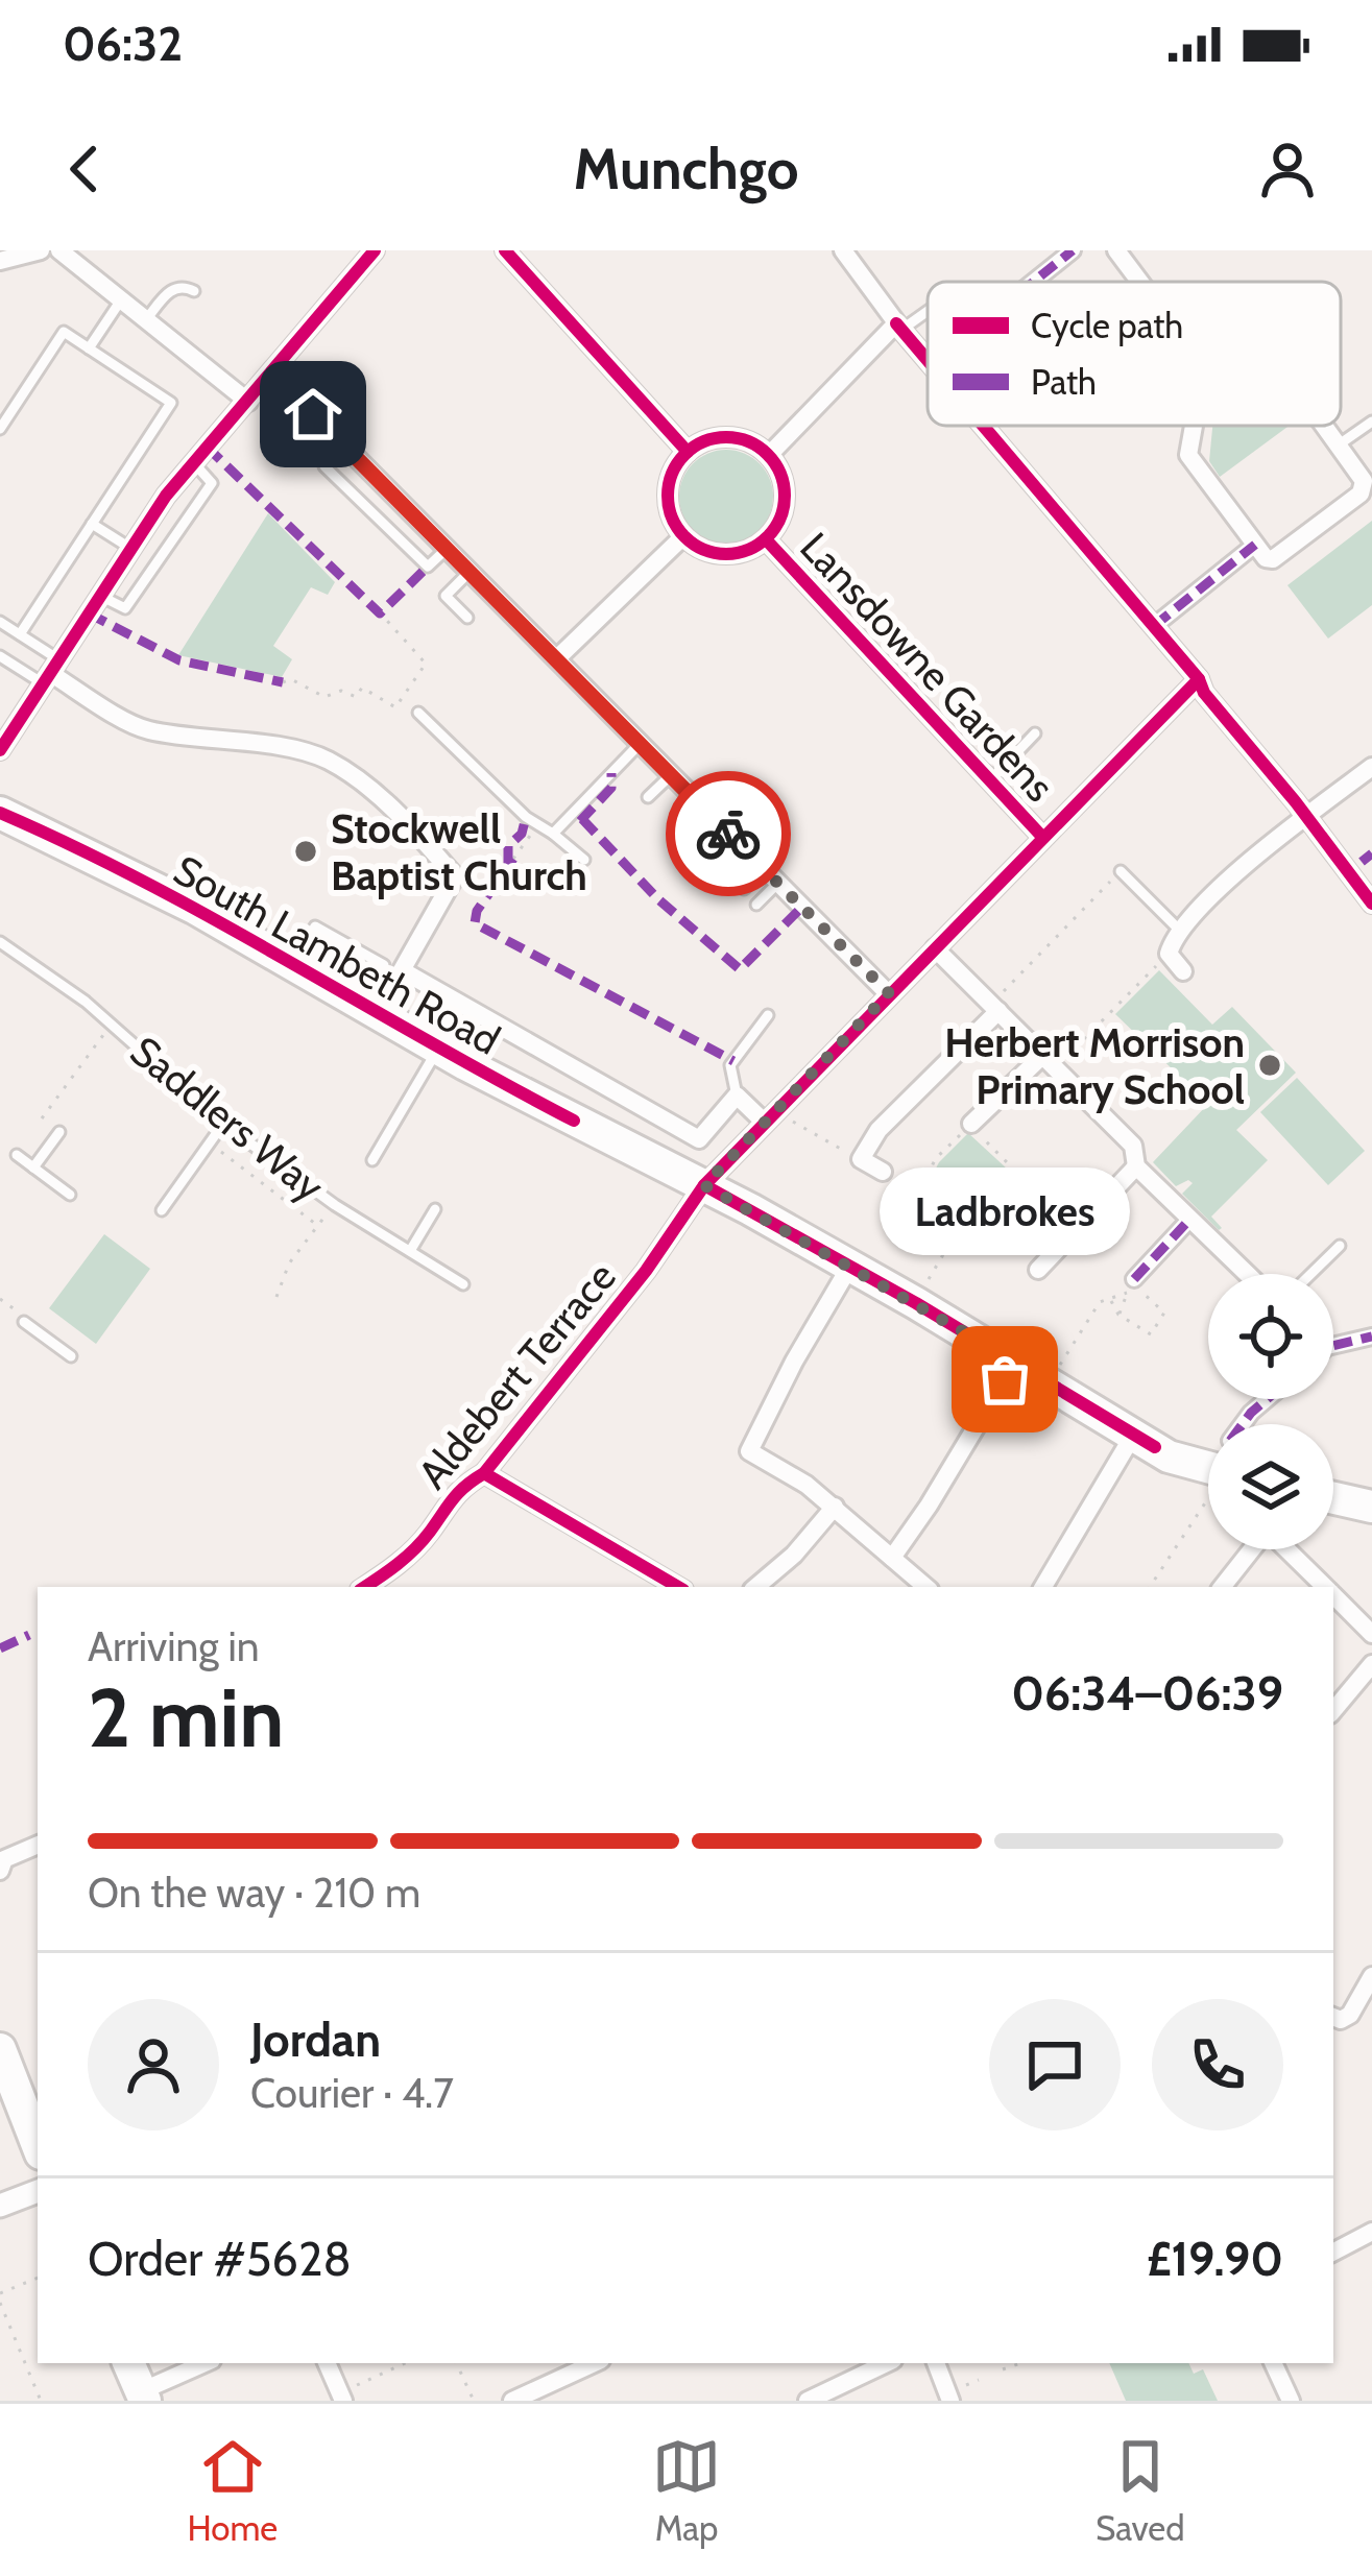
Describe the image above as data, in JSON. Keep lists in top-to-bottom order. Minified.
{"streets":{"highway":["South Lambeth Road"],"street":["Lansdowne Gardens","Aldebert Terrace"],"lane":["Saddlers Way"]},"crossings":[["Lansdowne Gardens","Aldebert Terrace"],["South Lambeth Road","Aldebert Terrace"]],"places":["Stockwell Baptist Church","Herbert Morrison Primary School","Ladbrokes"],"legend":["Cycle path","Path"],"page":{"status":"06:32","header":"Munchgo","bubble":"Ladbrokes","heading":["2 min","Arriving in","06:34–06:39"],"panel":["Jordan","Courier · 4.7","Order #5628","£19.90"],"bar":"On the way · 210 m","tabs":["Home","Map","Saved"]}}
